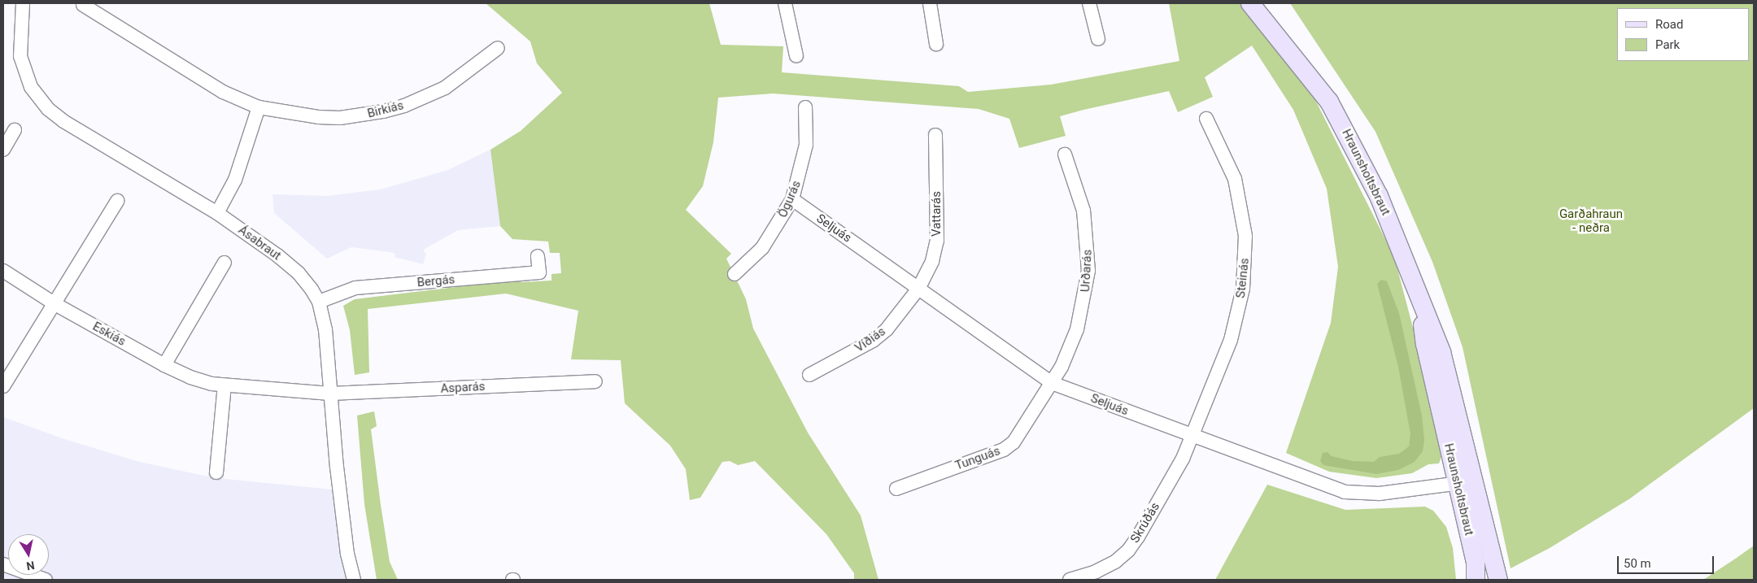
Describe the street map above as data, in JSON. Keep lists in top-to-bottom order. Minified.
{"streets":{"street":["Birkiás","Hraunsholtsbraut","Ögurás","Vattarás","Seljuás","Ásabraut","Urðarás","Steinás","Bergás","Eskiás","Víðiás","Asparás","Tunguás","Skrúðás"]},"crossings":[["Hraunsholtsbraut","Seljuás"],["Ögurás","Seljuás"],["Vattarás","Seljuás"],["Vattarás","Víðiás"],["Seljuás","Urðarás"],["Seljuás","Steinás"],["Seljuás","Víðiás"],["Seljuás","Tunguás"],["Seljuás","Skrúðás"],["Ásabraut","Bergás"],["Ásabraut","Eskiás"],["Ásabraut","Asparás"],["Urðarás","Tunguás"],["Steinás","Skrúðás"],["Eskiás","Asparás"]],"parks":["Garðahraun - neðra"],"legend":["Road","Park"],"scale_bar":"50 m","north":"bottom"}
